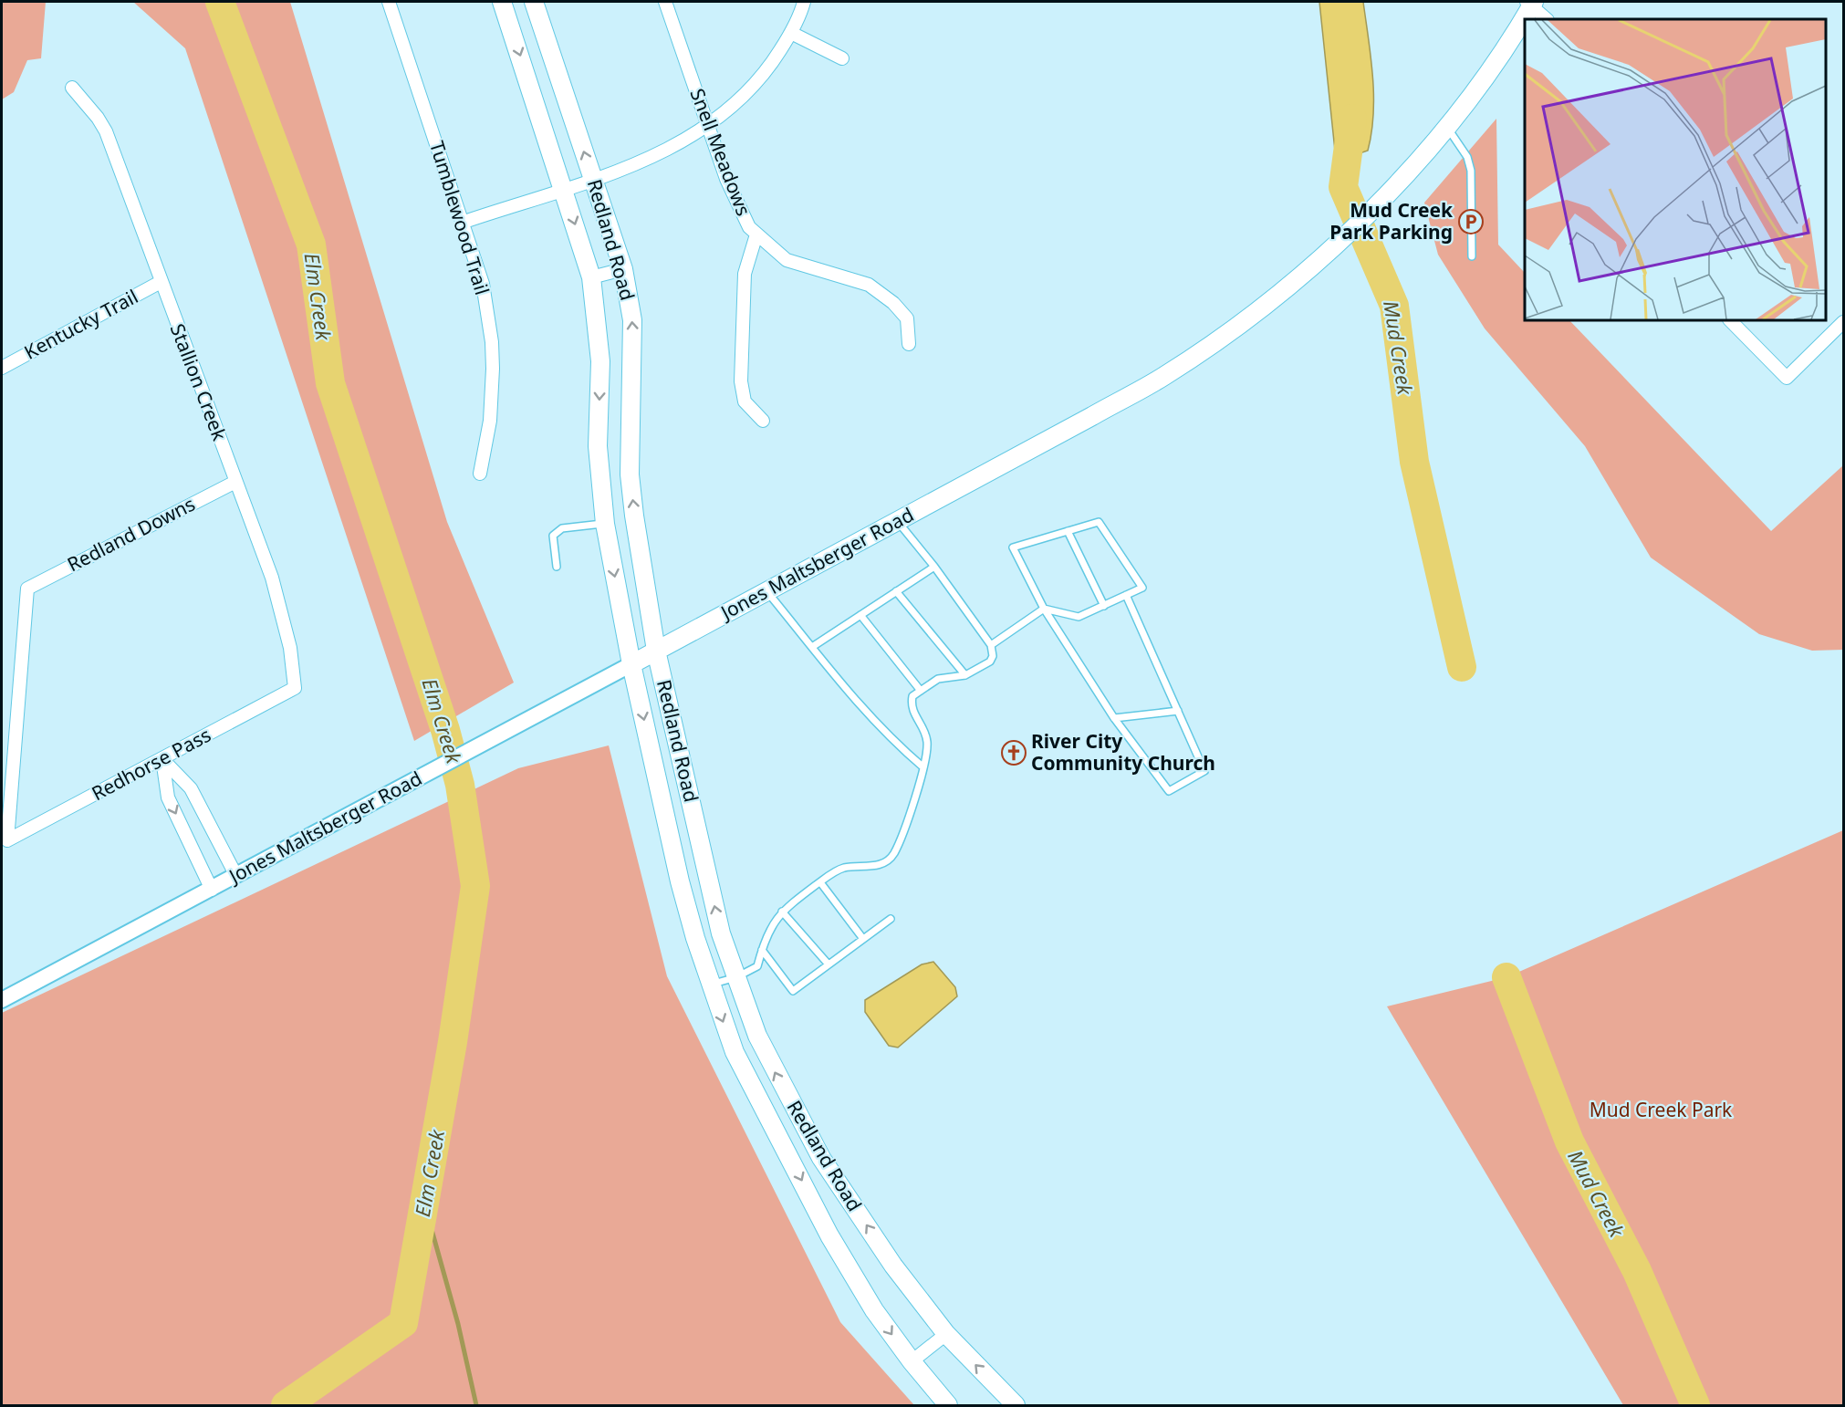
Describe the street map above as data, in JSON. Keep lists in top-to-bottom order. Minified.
{"streets":{"main road":["Redland Road","Jones Maltsberger Road"],"street":["Snell Meadows","Tumblewood Trail","Kentucky Trail","Stallion Creek","Redland Downs","Redhorse Pass"]},"crossings":[["Redland Road","Jones Maltsberger Road"],["Kentucky Trail","Stallion Creek"],["Stallion Creek","Redland Downs"],["Stallion Creek","Redhorse Pass"],["Redland Downs","Redhorse Pass"]],"water":["Elm Creek","Mud Creek"],"parks":["Mud Creek Park"],"places":{"parking":["Mud Creek Park Parking"],"church":["River City Community Church"]}}
